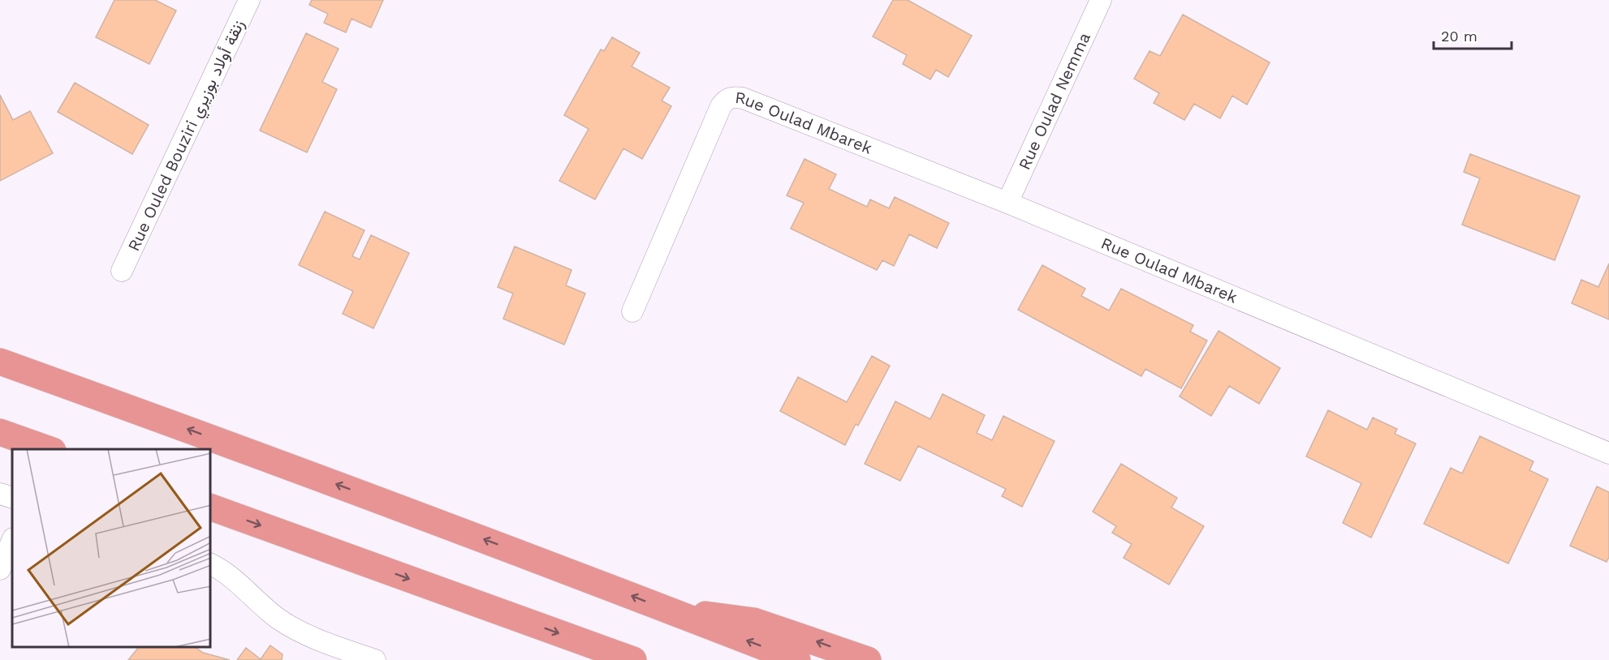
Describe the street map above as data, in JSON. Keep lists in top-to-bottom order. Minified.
{"streets":{"street":["Rue Oulad Nemma","Rue Oulad Mbarek","Rue Ouled Bouziri زنقة أولاد بوزيري"]},"crossings":[["Rue Oulad Nemma","Rue Oulad Mbarek"]],"scale_bar":"20 m"}
